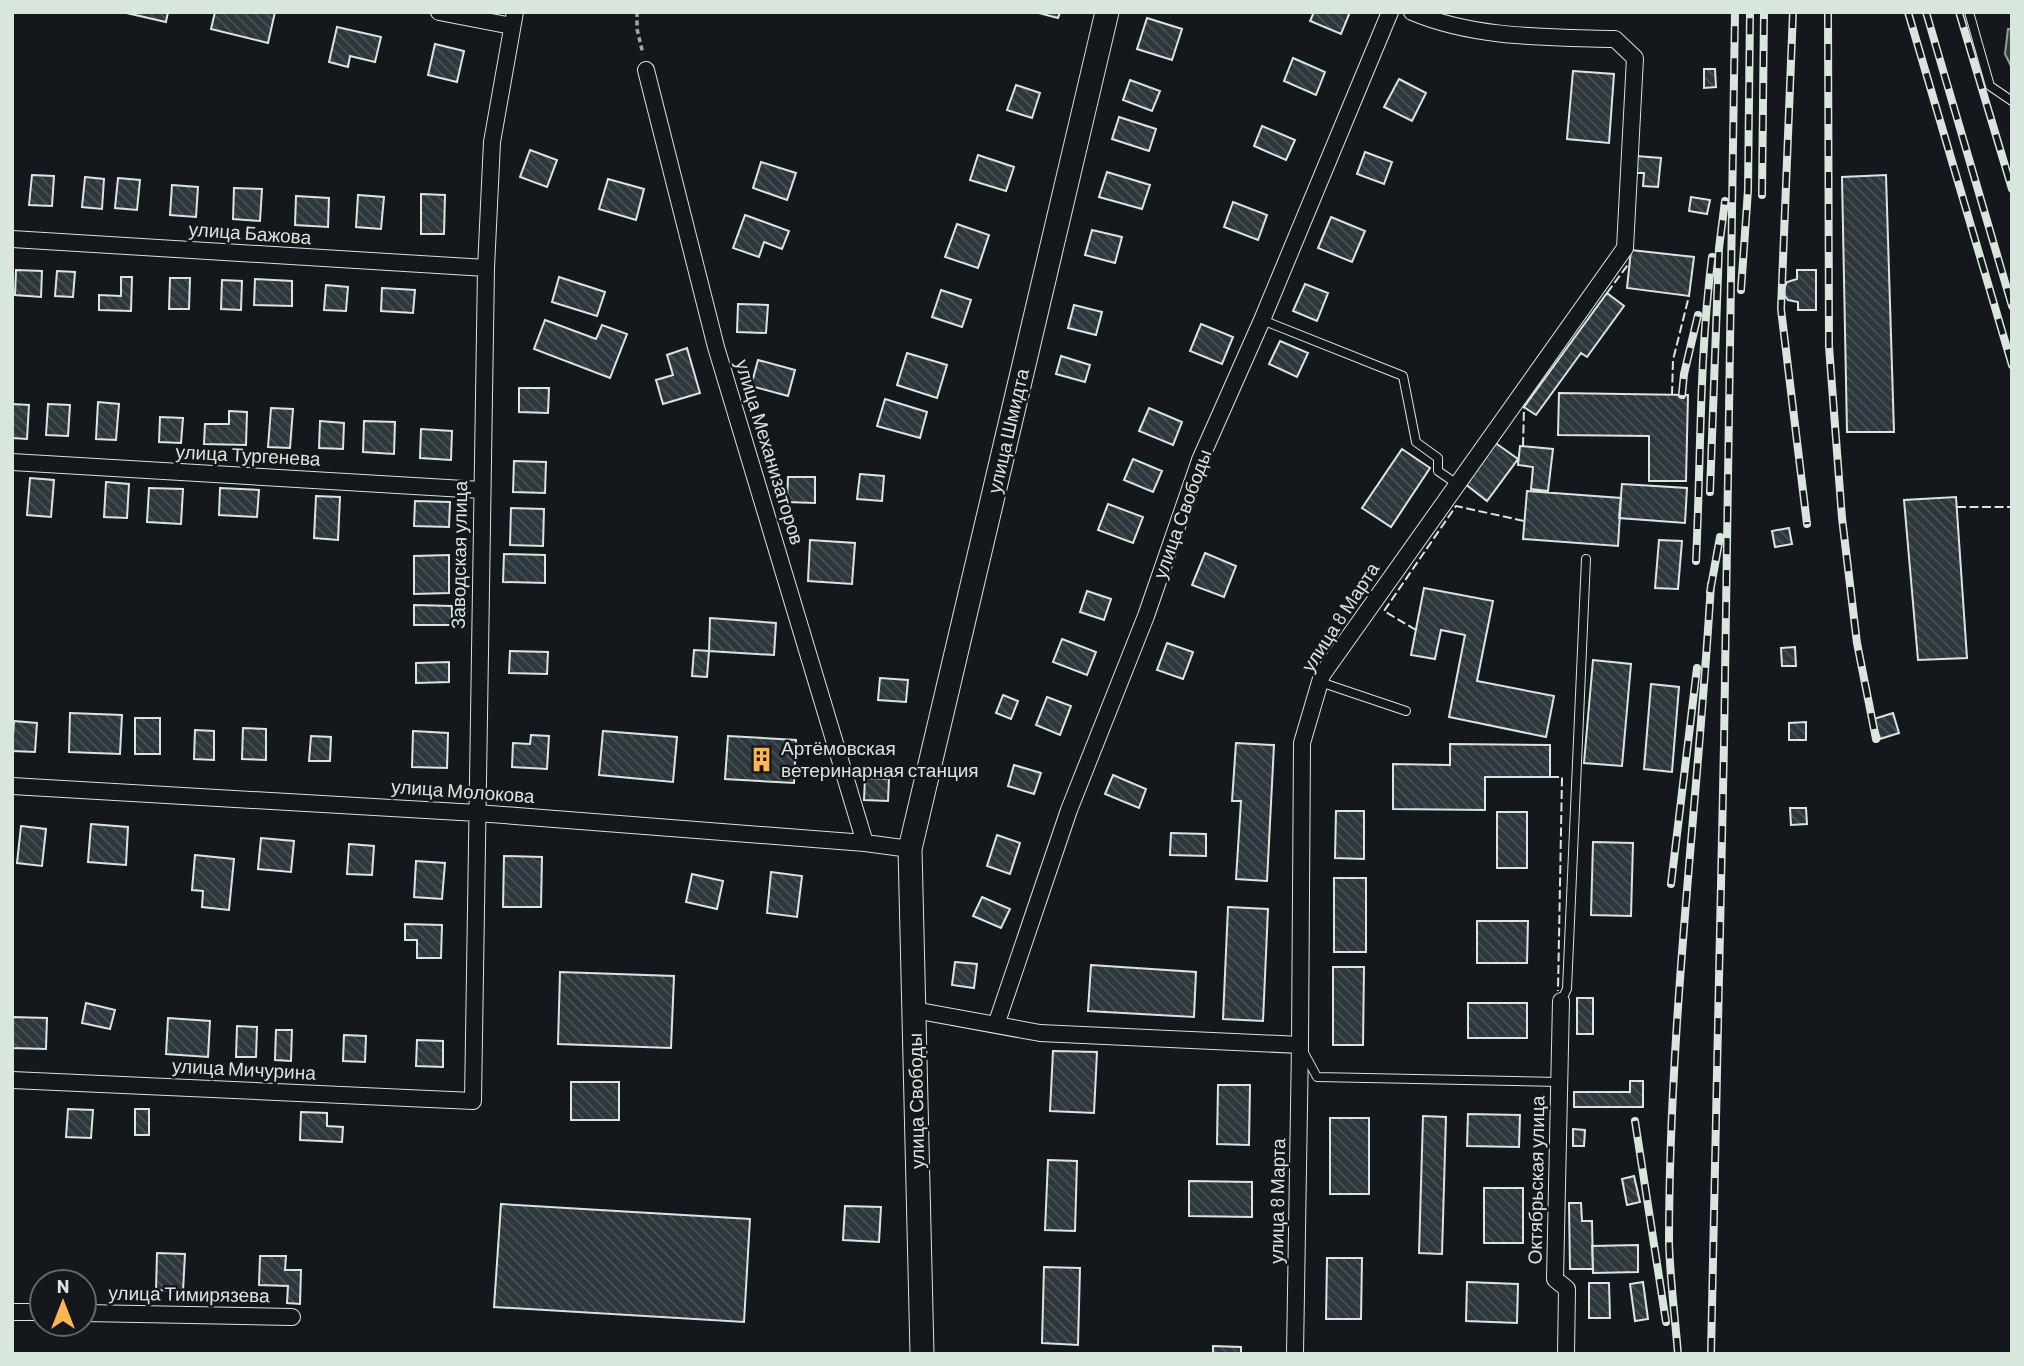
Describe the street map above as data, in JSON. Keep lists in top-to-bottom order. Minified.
{"streets":{"street":["улица Бажова","улица Шмидта","улица Механизаторов","улица Тургенева","улица Свободы","Заводская улица","улица 8 Марта","улица Молокова","улица Мичурина","Октябрьская улица","улица Тимирязева"]},"crossings":[["улица Бажова","Заводская улица"],["улица Шмидта","улица Свободы"],["улица Шмидта","улица Молокова"],["улица Механизаторов","улица Молокова"],["улица Тургенева","Заводская улица"],["улица Свободы","улица Молокова"],["Заводская улица","улица Молокова"],["Заводская улица","улица Мичурина"]],"places":{"building":["Артёмовская ветеринарная станция"]},"north":"top"}
